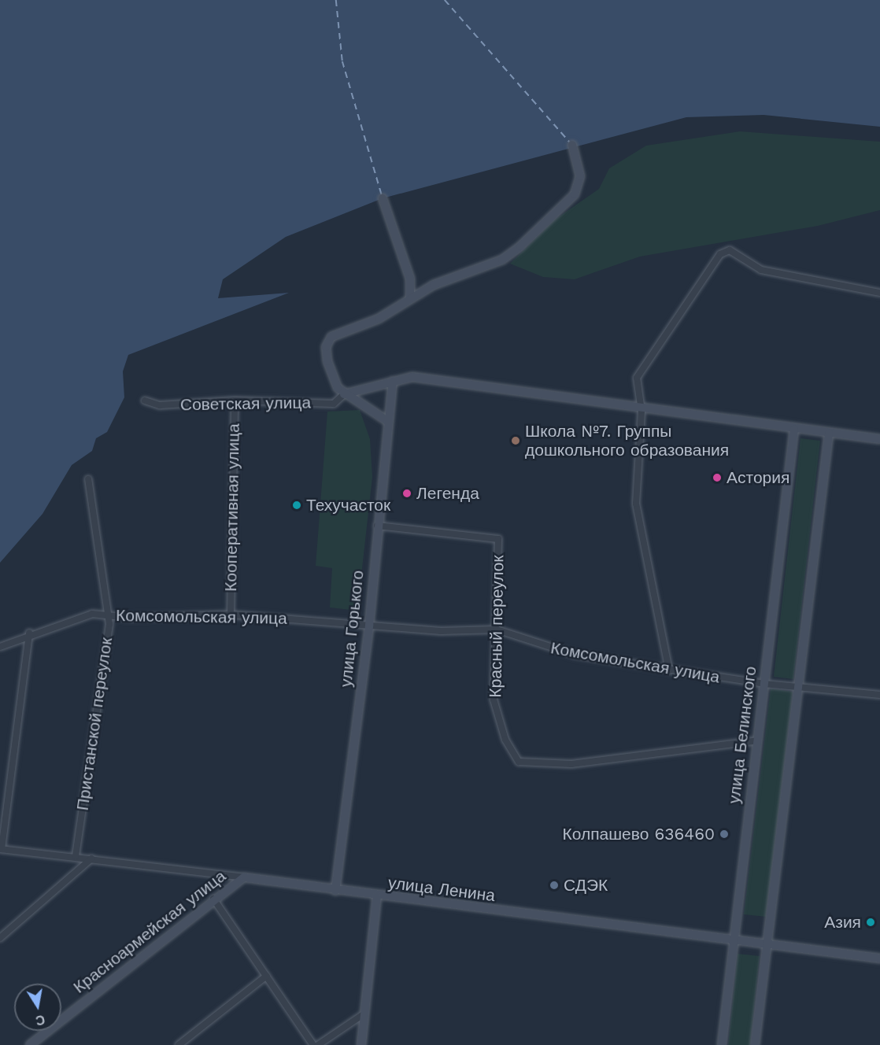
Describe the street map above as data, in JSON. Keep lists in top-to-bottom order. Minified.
{"streets":{"street":["Советская улица","Кооперативная улица","Комсомольская улица","Красный переулок","улица Горького","Пристанской переулок","улица Белинского","улица Ленина","Красноармейская улица"]},"crossings":[["Советская улица","Кооперативная улица"],["Кооперативная улица","Комсомольская улица"],["Комсомольская улица","Красный переулок"],["Комсомольская улица","улица Горького"],["Комсомольская улица","Пристанской переулок"],["Комсомольская улица","улица Белинского"],["Красный переулок","улица Горького"],["Красный переулок","улица Белинского"],["улица Горького","улица Ленина"],["Пристанской переулок","улица Ленина"],["улица Белинского","улица Ленина"],["улица Ленина","Красноармейская улица"]],"places":["Школа №7. Группы дошкольного образования","Астория","Легенда","Техучасток","Колпашево 636460","СДЭК","Азия"],"north":"bottom"}
